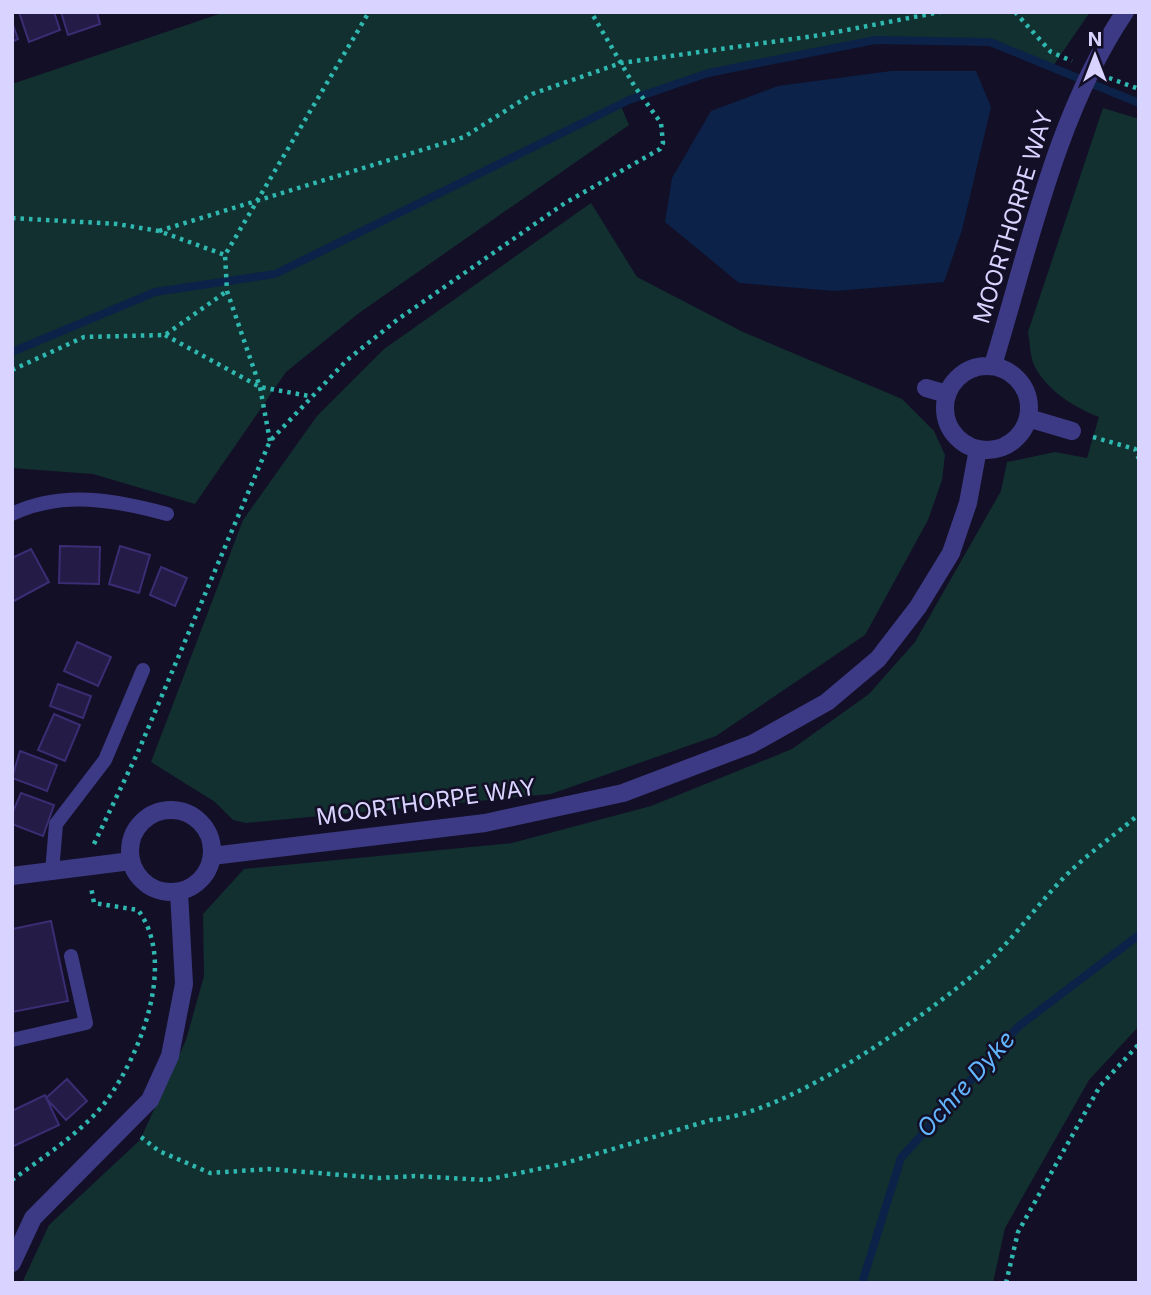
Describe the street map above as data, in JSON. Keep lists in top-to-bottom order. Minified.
{"streets":{"street":["MOORTHORPE WAY"]},"water":["Ochre Dyke"],"north":"top"}
